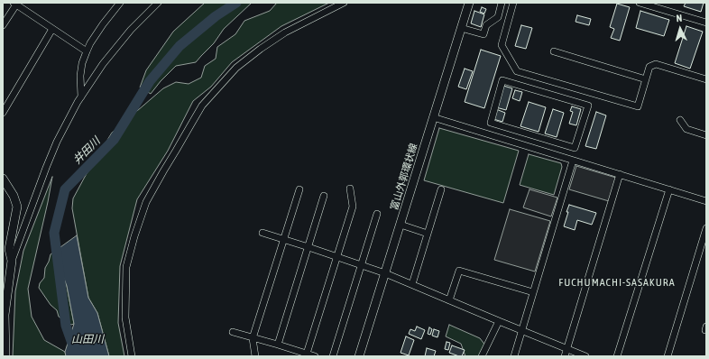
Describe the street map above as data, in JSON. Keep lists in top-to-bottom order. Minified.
{"streets":{"main road":["富山外郭環状線"]},"districts":["FUCHUMACHI-SASAKURA"],"water":["井田川","山田川"],"north":"top"}
